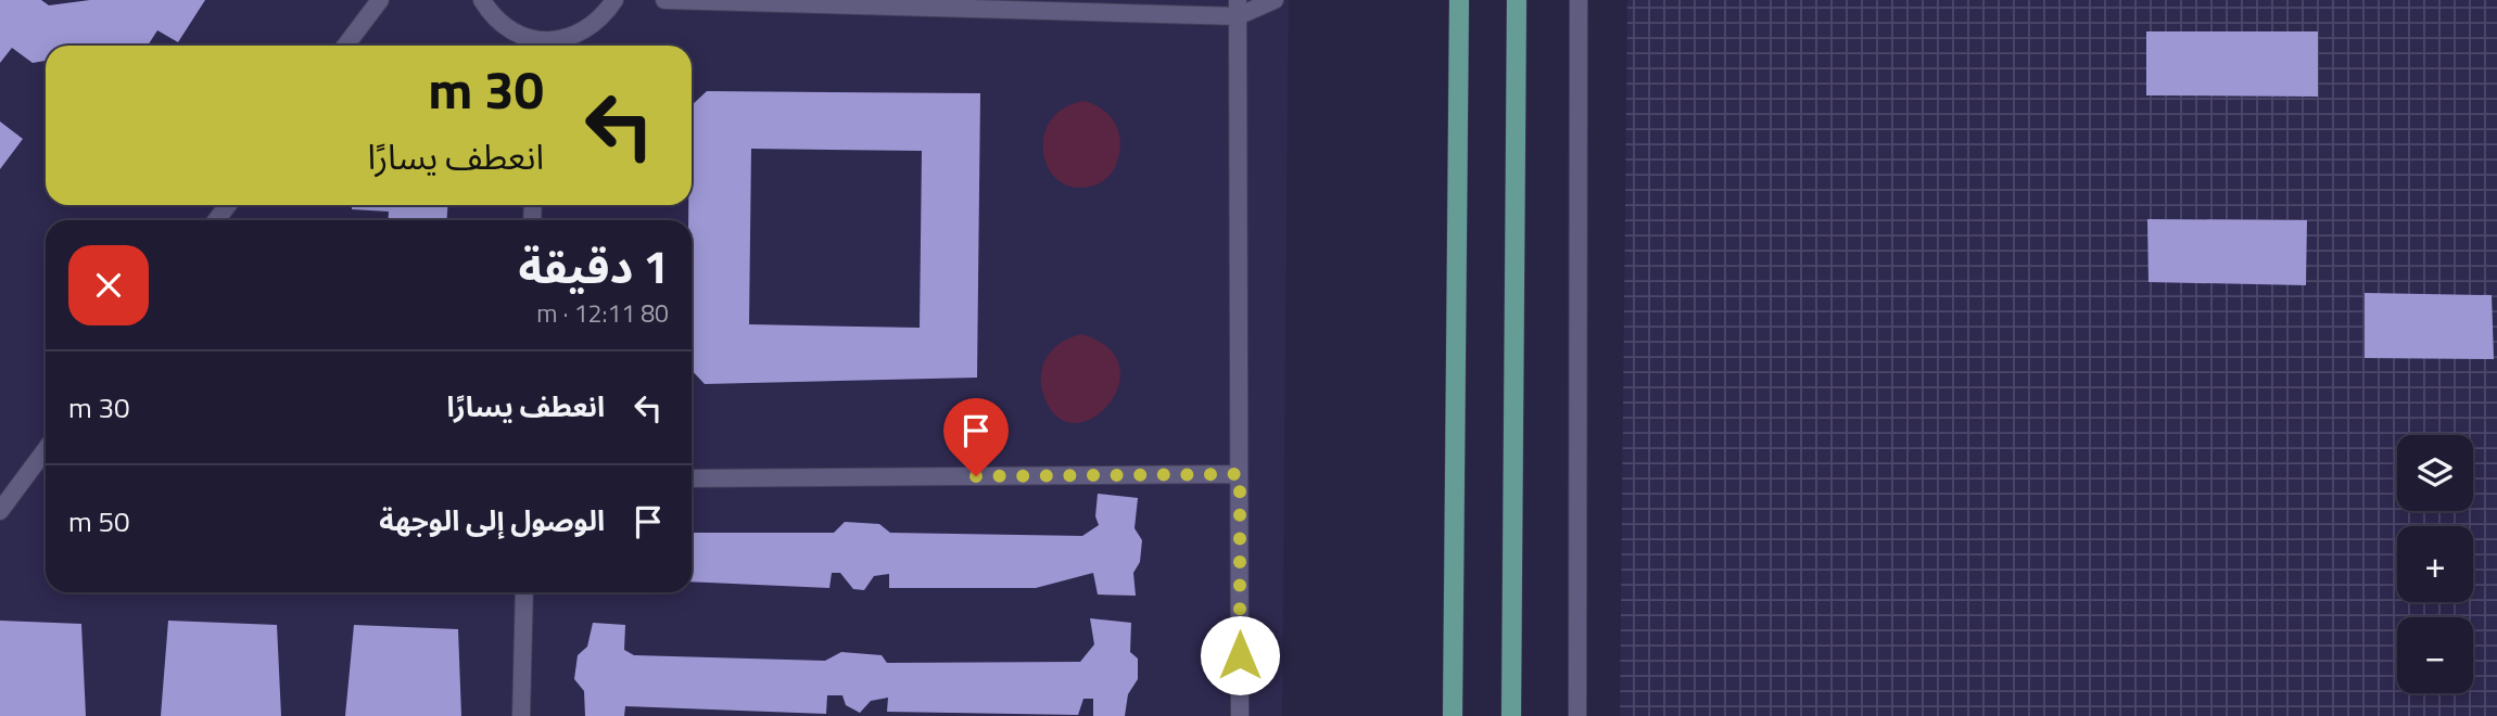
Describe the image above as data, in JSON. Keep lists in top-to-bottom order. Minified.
{"page":{"turn":["30 m","انعطف يسارًا"],"heading":["1 دقيقة","80 m · 12:11"],"list":[{"name":"انعطف يسارًا","value":"30 m"},{"name":"الوصول إلى الوجهة","value":"50 m"}],"map_buttons":["+","−"]}}
